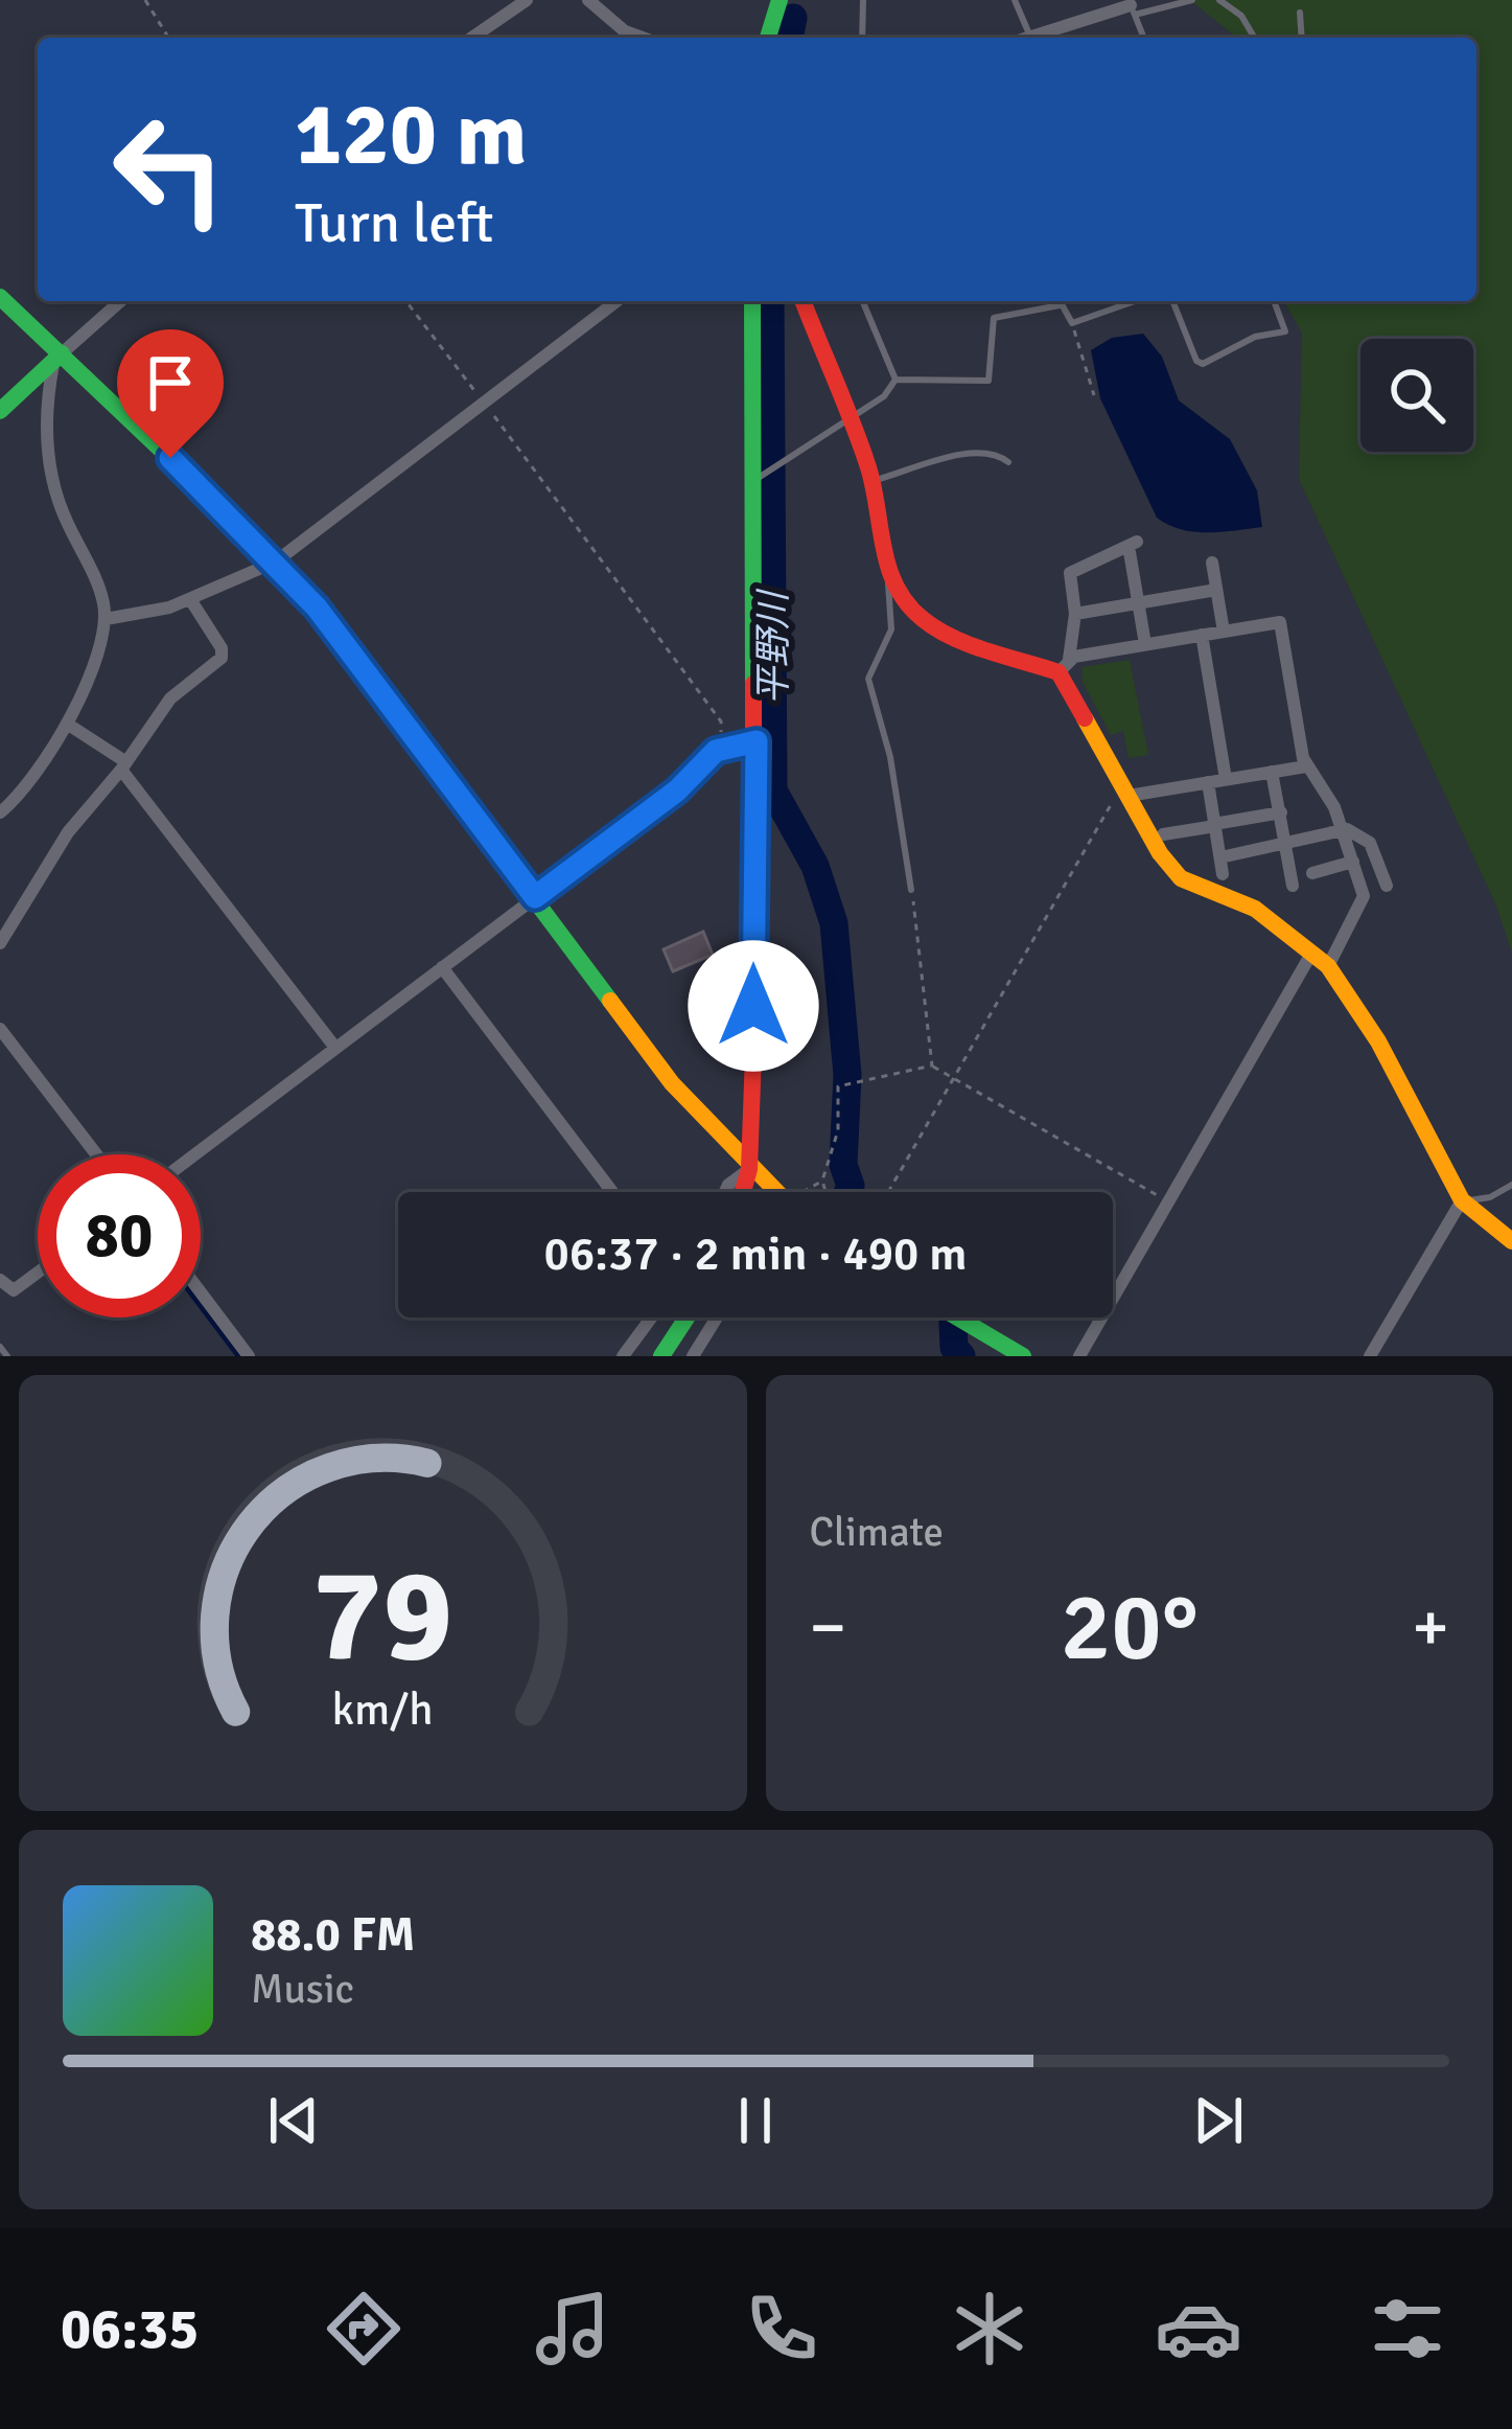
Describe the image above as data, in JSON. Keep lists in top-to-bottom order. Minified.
{"water":["平野川"],"page":{"turn":["120 m","Turn left"],"limit":"80","trip":"06:37 · 2 min · 490 m","tile":"Climate","heat":["−","20°","+"],"song":["88.0 FM","Music"],"tabs":"06:35","gauge":["79","km/h"]}}
